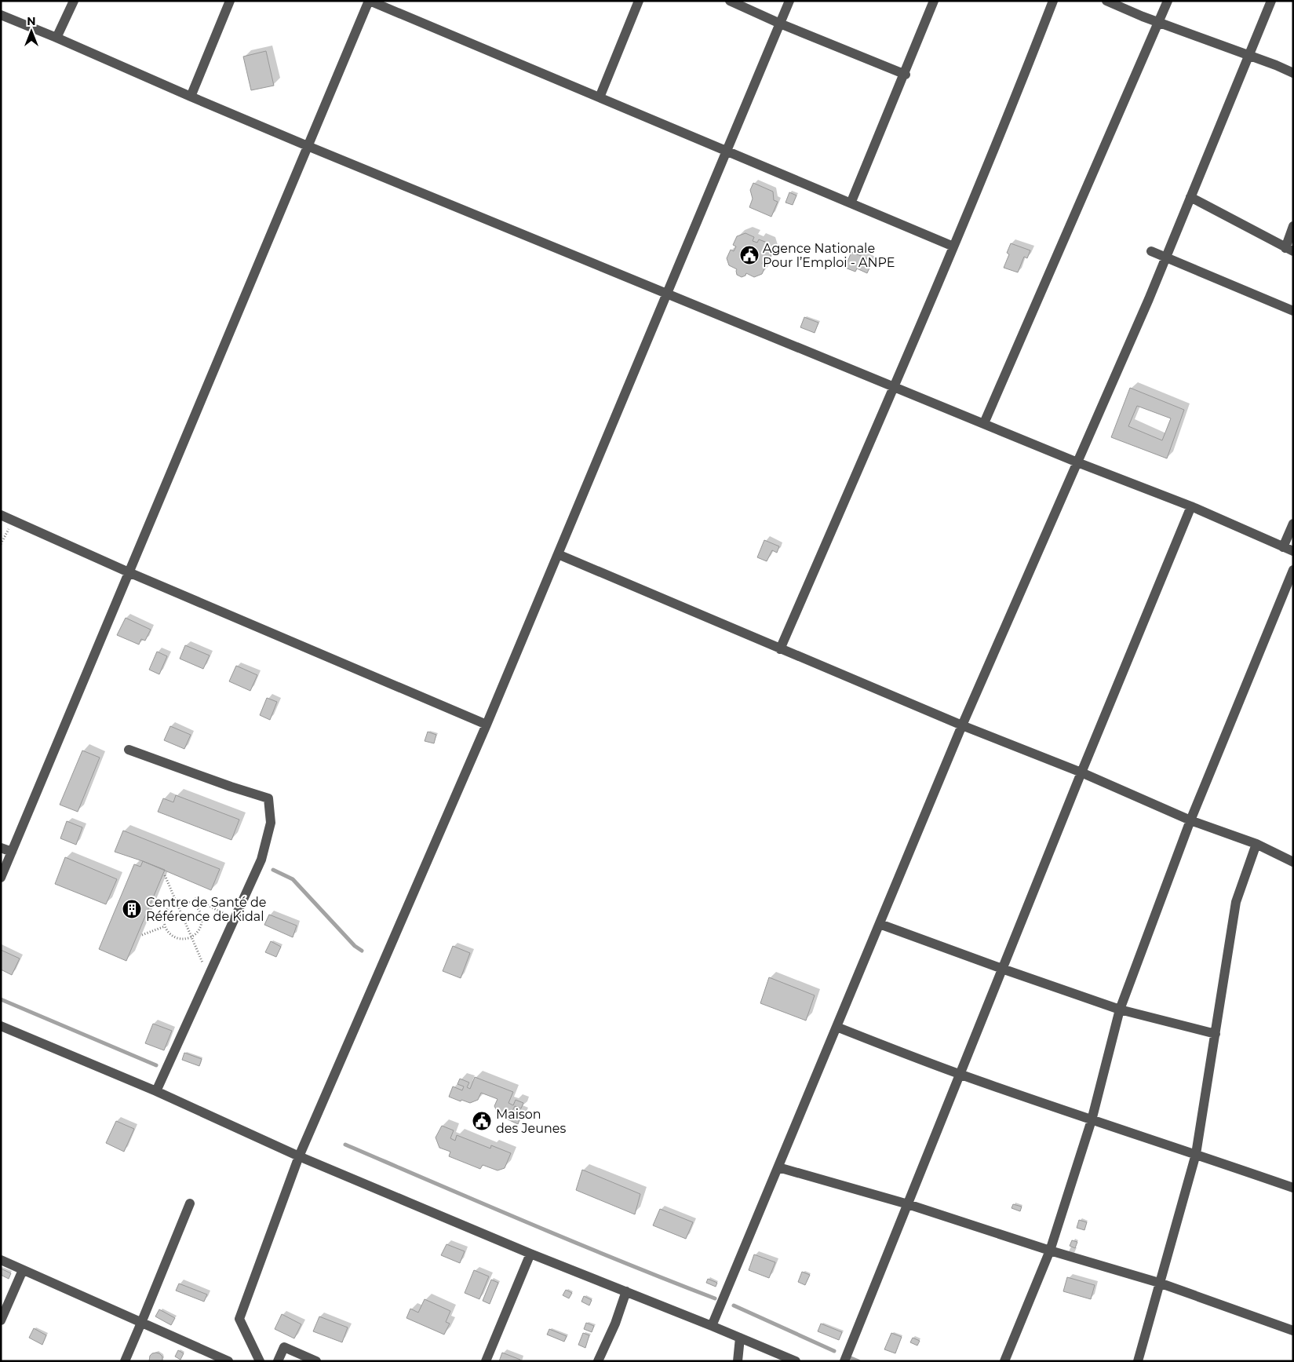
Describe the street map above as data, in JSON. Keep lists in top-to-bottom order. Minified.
{"places":{"public building":["Agence Nationale Pour l’Emploi - ANPE","Maison des Jeunes"],"building":["Centre de Santé de Référence de Kidal"]},"north":"top"}
